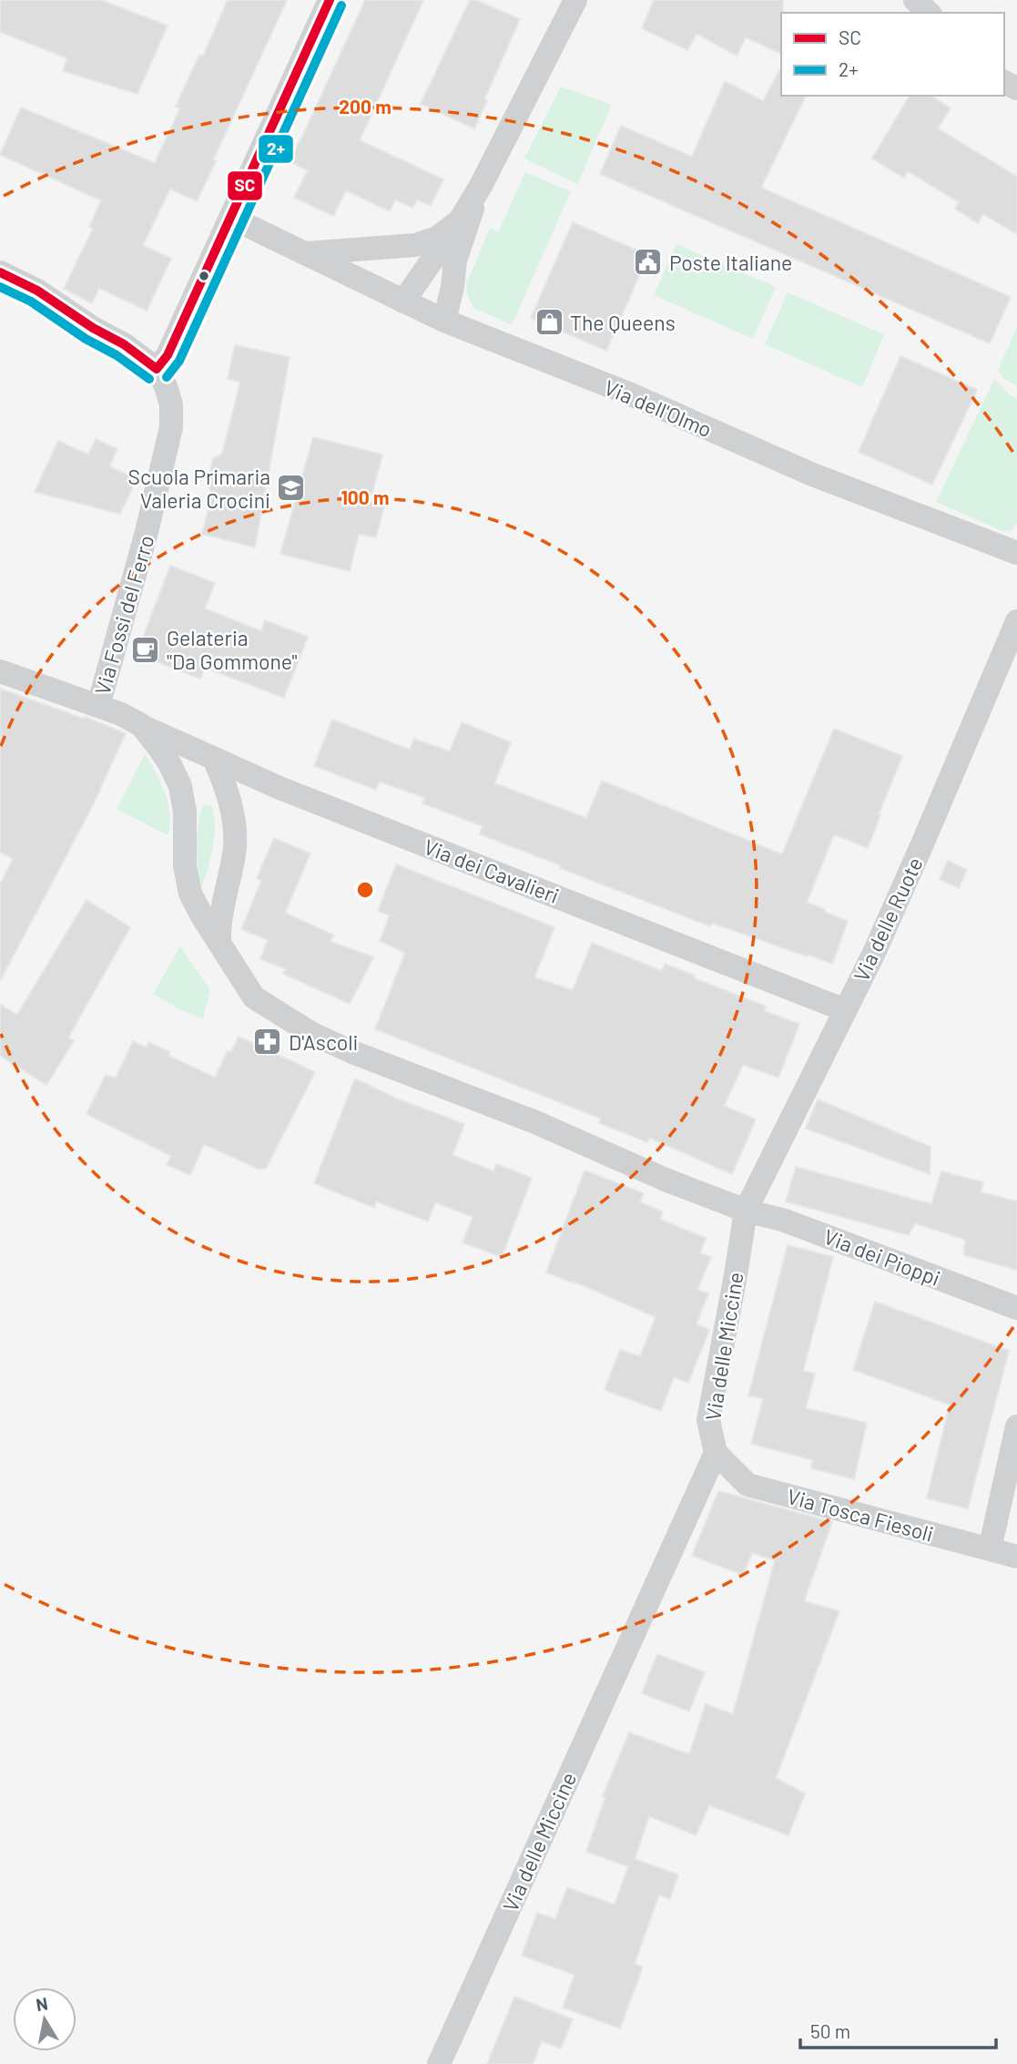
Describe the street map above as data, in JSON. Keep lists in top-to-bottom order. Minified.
{"streets":{"street":["Via dell'Olmo","Via Fossi del Ferro","Via dei Cavalieri","Via delle Ruote","Via dei Pioppi","Via delle Miccine","Via Tosca Fiesoli"]},"crossings":[["Via dei Cavalieri","Via delle Ruote"],["Via delle Ruote","Via dei Pioppi"],["Via delle Ruote","Via delle Miccine"],["Via dei Pioppi","Via delle Miccine"],["Via delle Miccine","Via Tosca Fiesoli"]],"places":{"public building":["Poste Italiane"],"shop":["The Queens"],"school or university":["Scuola Primaria Valeria Crocini"],"cafe":["Gelateria \"Da Gommone\""],"pharmacy":["D'Ascoli"]},"lines":["transit line SC","transit line 2+"],"legend":["SC","2+"],"scale_bar":"50 m","north":"top","rings":["200 m","100 m"]}
